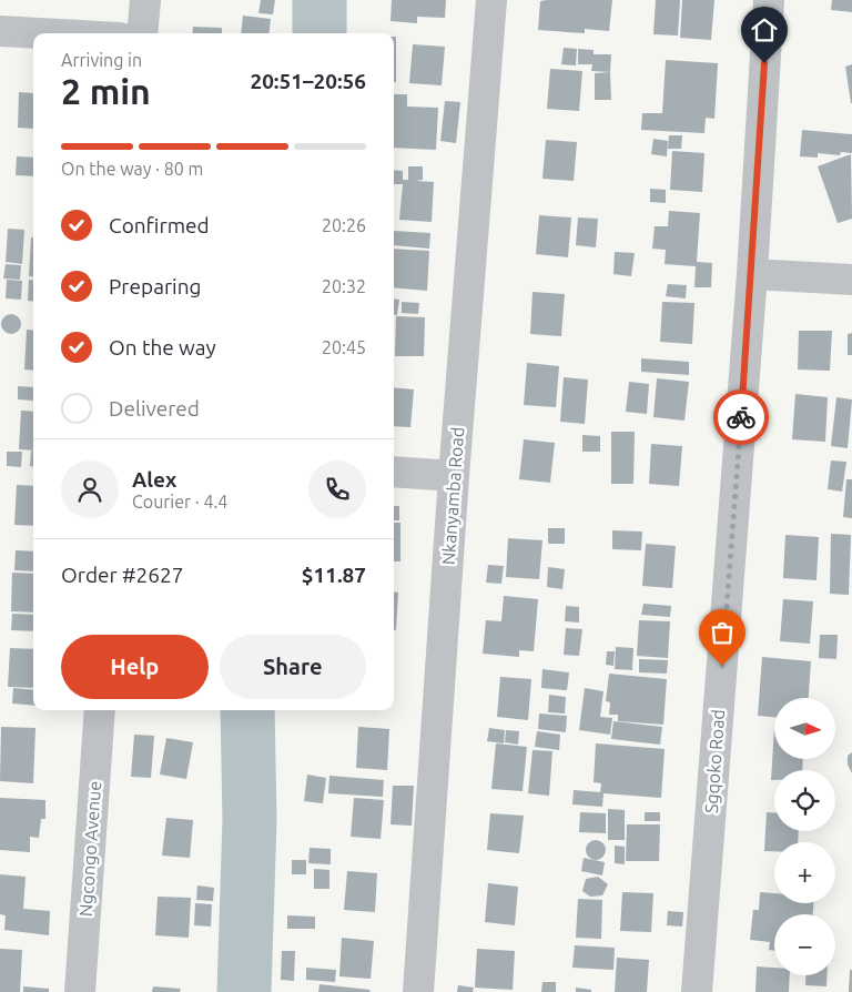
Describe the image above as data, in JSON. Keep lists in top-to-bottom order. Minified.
{"streets":{"street":["Nkanyamba Road","Sgqoko Road","Ngcongo Avenue"]},"north":"right","page":{"heading":["2 min","Arriving in","20:51–20:56"],"panel":["Alex","Courier · 4.4","Order #2627","$11.87"],"bar":"On the way · 80 m","list":[["Confirmed","20:26"],["Preparing","20:32"],["On the way","20:45"],"Delivered"],"buttons":["Help","Share"],"map_buttons":["+","−"]}}
